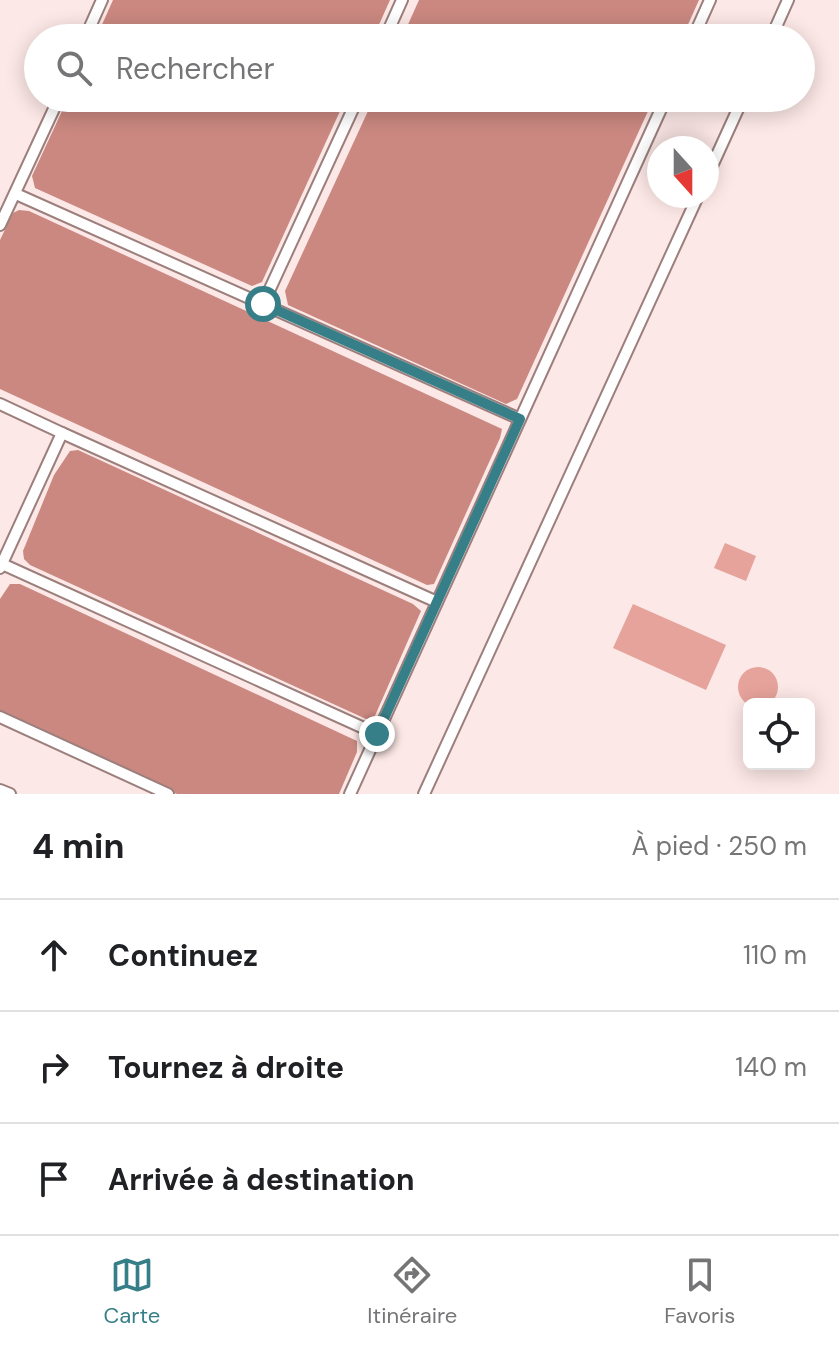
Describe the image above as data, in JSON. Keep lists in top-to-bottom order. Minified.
{"north":"bottom","page":{"search":"Rechercher","heading":["4 min","À pied · 250 m"],"list":[["Continuez","110 m"],["Tournez à droite","140 m"],"Arrivée à destination"],"nav":["Carte","Itinéraire","Favoris"]}}
